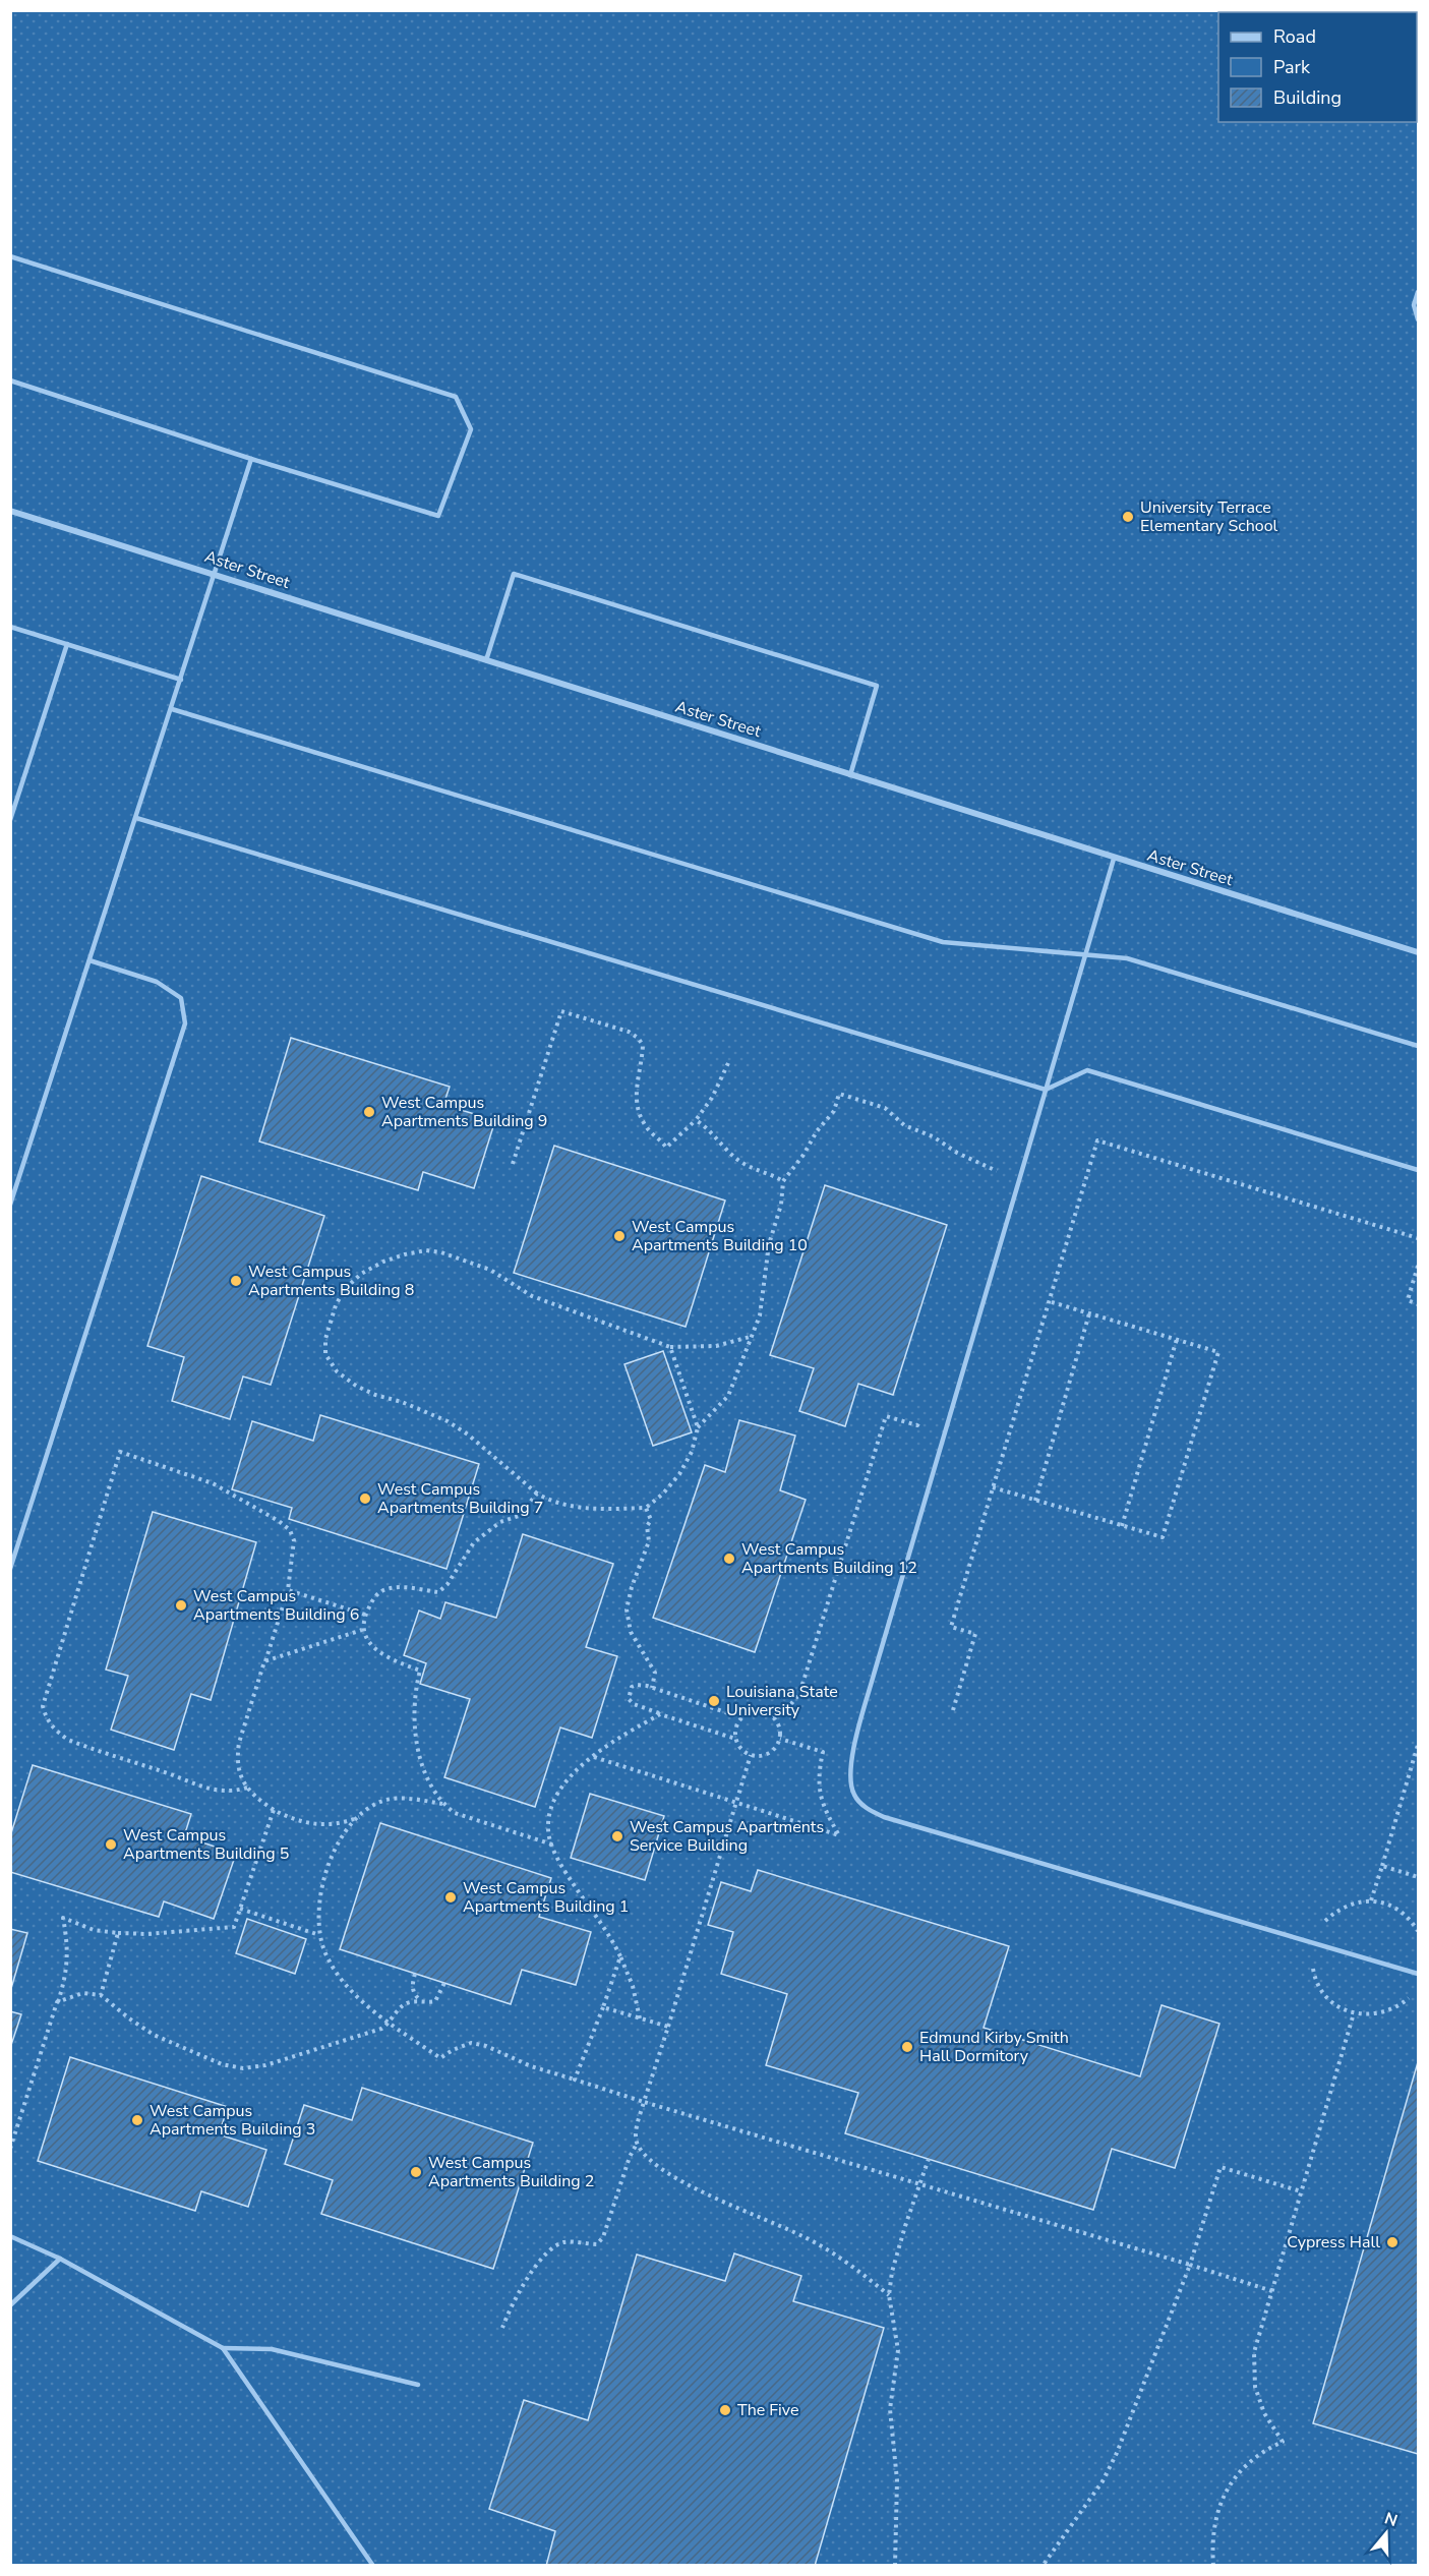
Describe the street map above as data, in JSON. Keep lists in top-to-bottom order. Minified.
{"streets":{"street":["Aster Street"]},"places":["University Terrace Elementary School","West Campus Apartments Building 9","West Campus Apartments Building 10","West Campus Apartments Building 8","West Campus Apartments Building 7","West Campus Apartments Building 12","West Campus Apartments Building 6","Louisiana State University","West Campus Apartments Service Building","West Campus Apartments Building 5","West Campus Apartments Building 1","Edmund Kirby Smith Hall Dormitory","West Campus Apartments Building 3","West Campus Apartments Building 2","Cypress Hall","The Five"],"legend":["Road","Park","Building"],"north":"top"}
